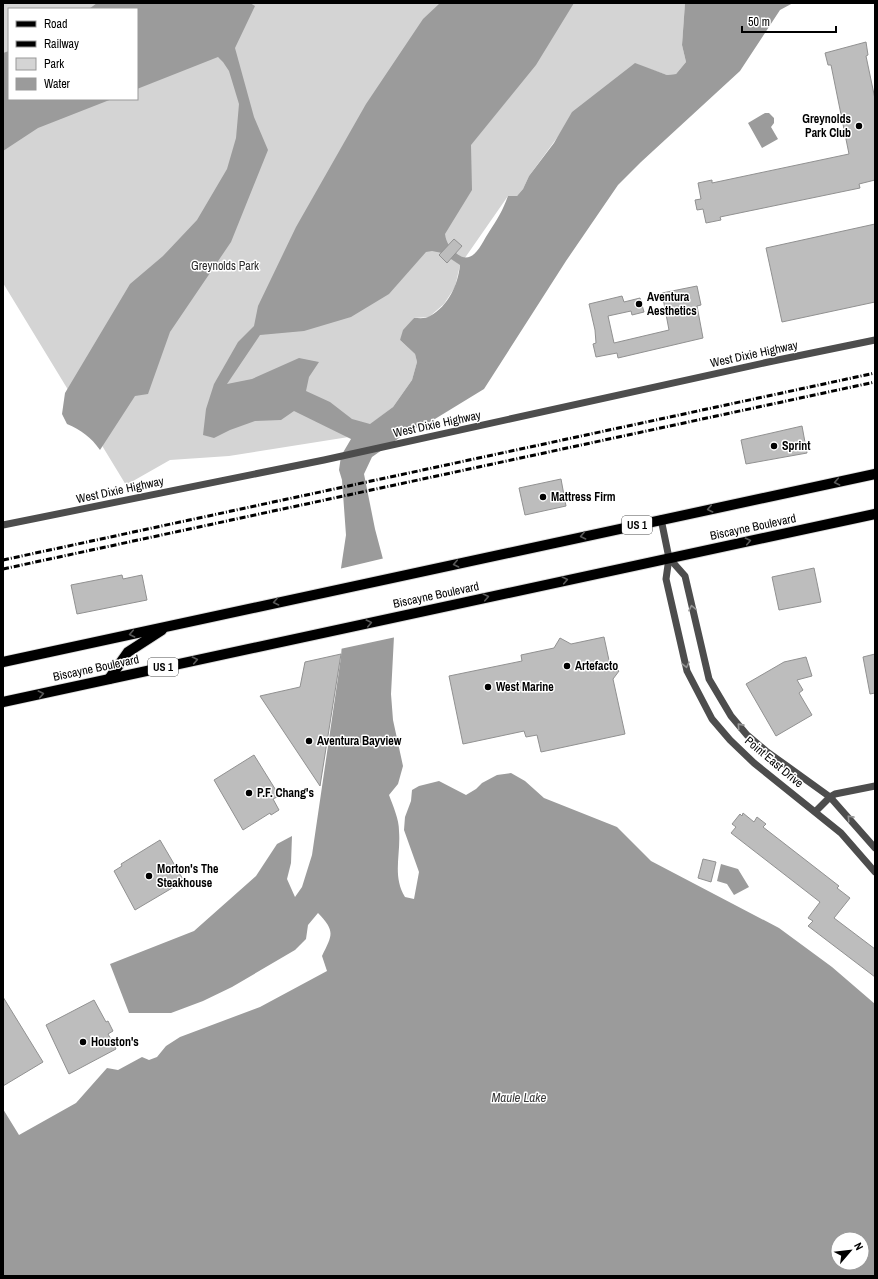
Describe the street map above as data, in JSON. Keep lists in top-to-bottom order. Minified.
{"streets":{"main road":["US 1","Biscayne Boulevard"],"street":["West Dixie Highway","Point East Drive"]},"crossings":[["US 1","Point East Drive"],["Biscayne Boulevard","Point East Drive"]],"water":["Maule Lake"],"parks":["Greynolds Park"],"places":["Greynolds Park Club","Aventura Aesthetics","Sprint","Mattress Firm","Artefacto","West Marine","Aventura Bayview","P.F. Chang's","Morton's The Steakhouse","Houston's"],"legend":["Road","Railway","Park","Water"],"scale_bar":"50 m","north":"top right"}
